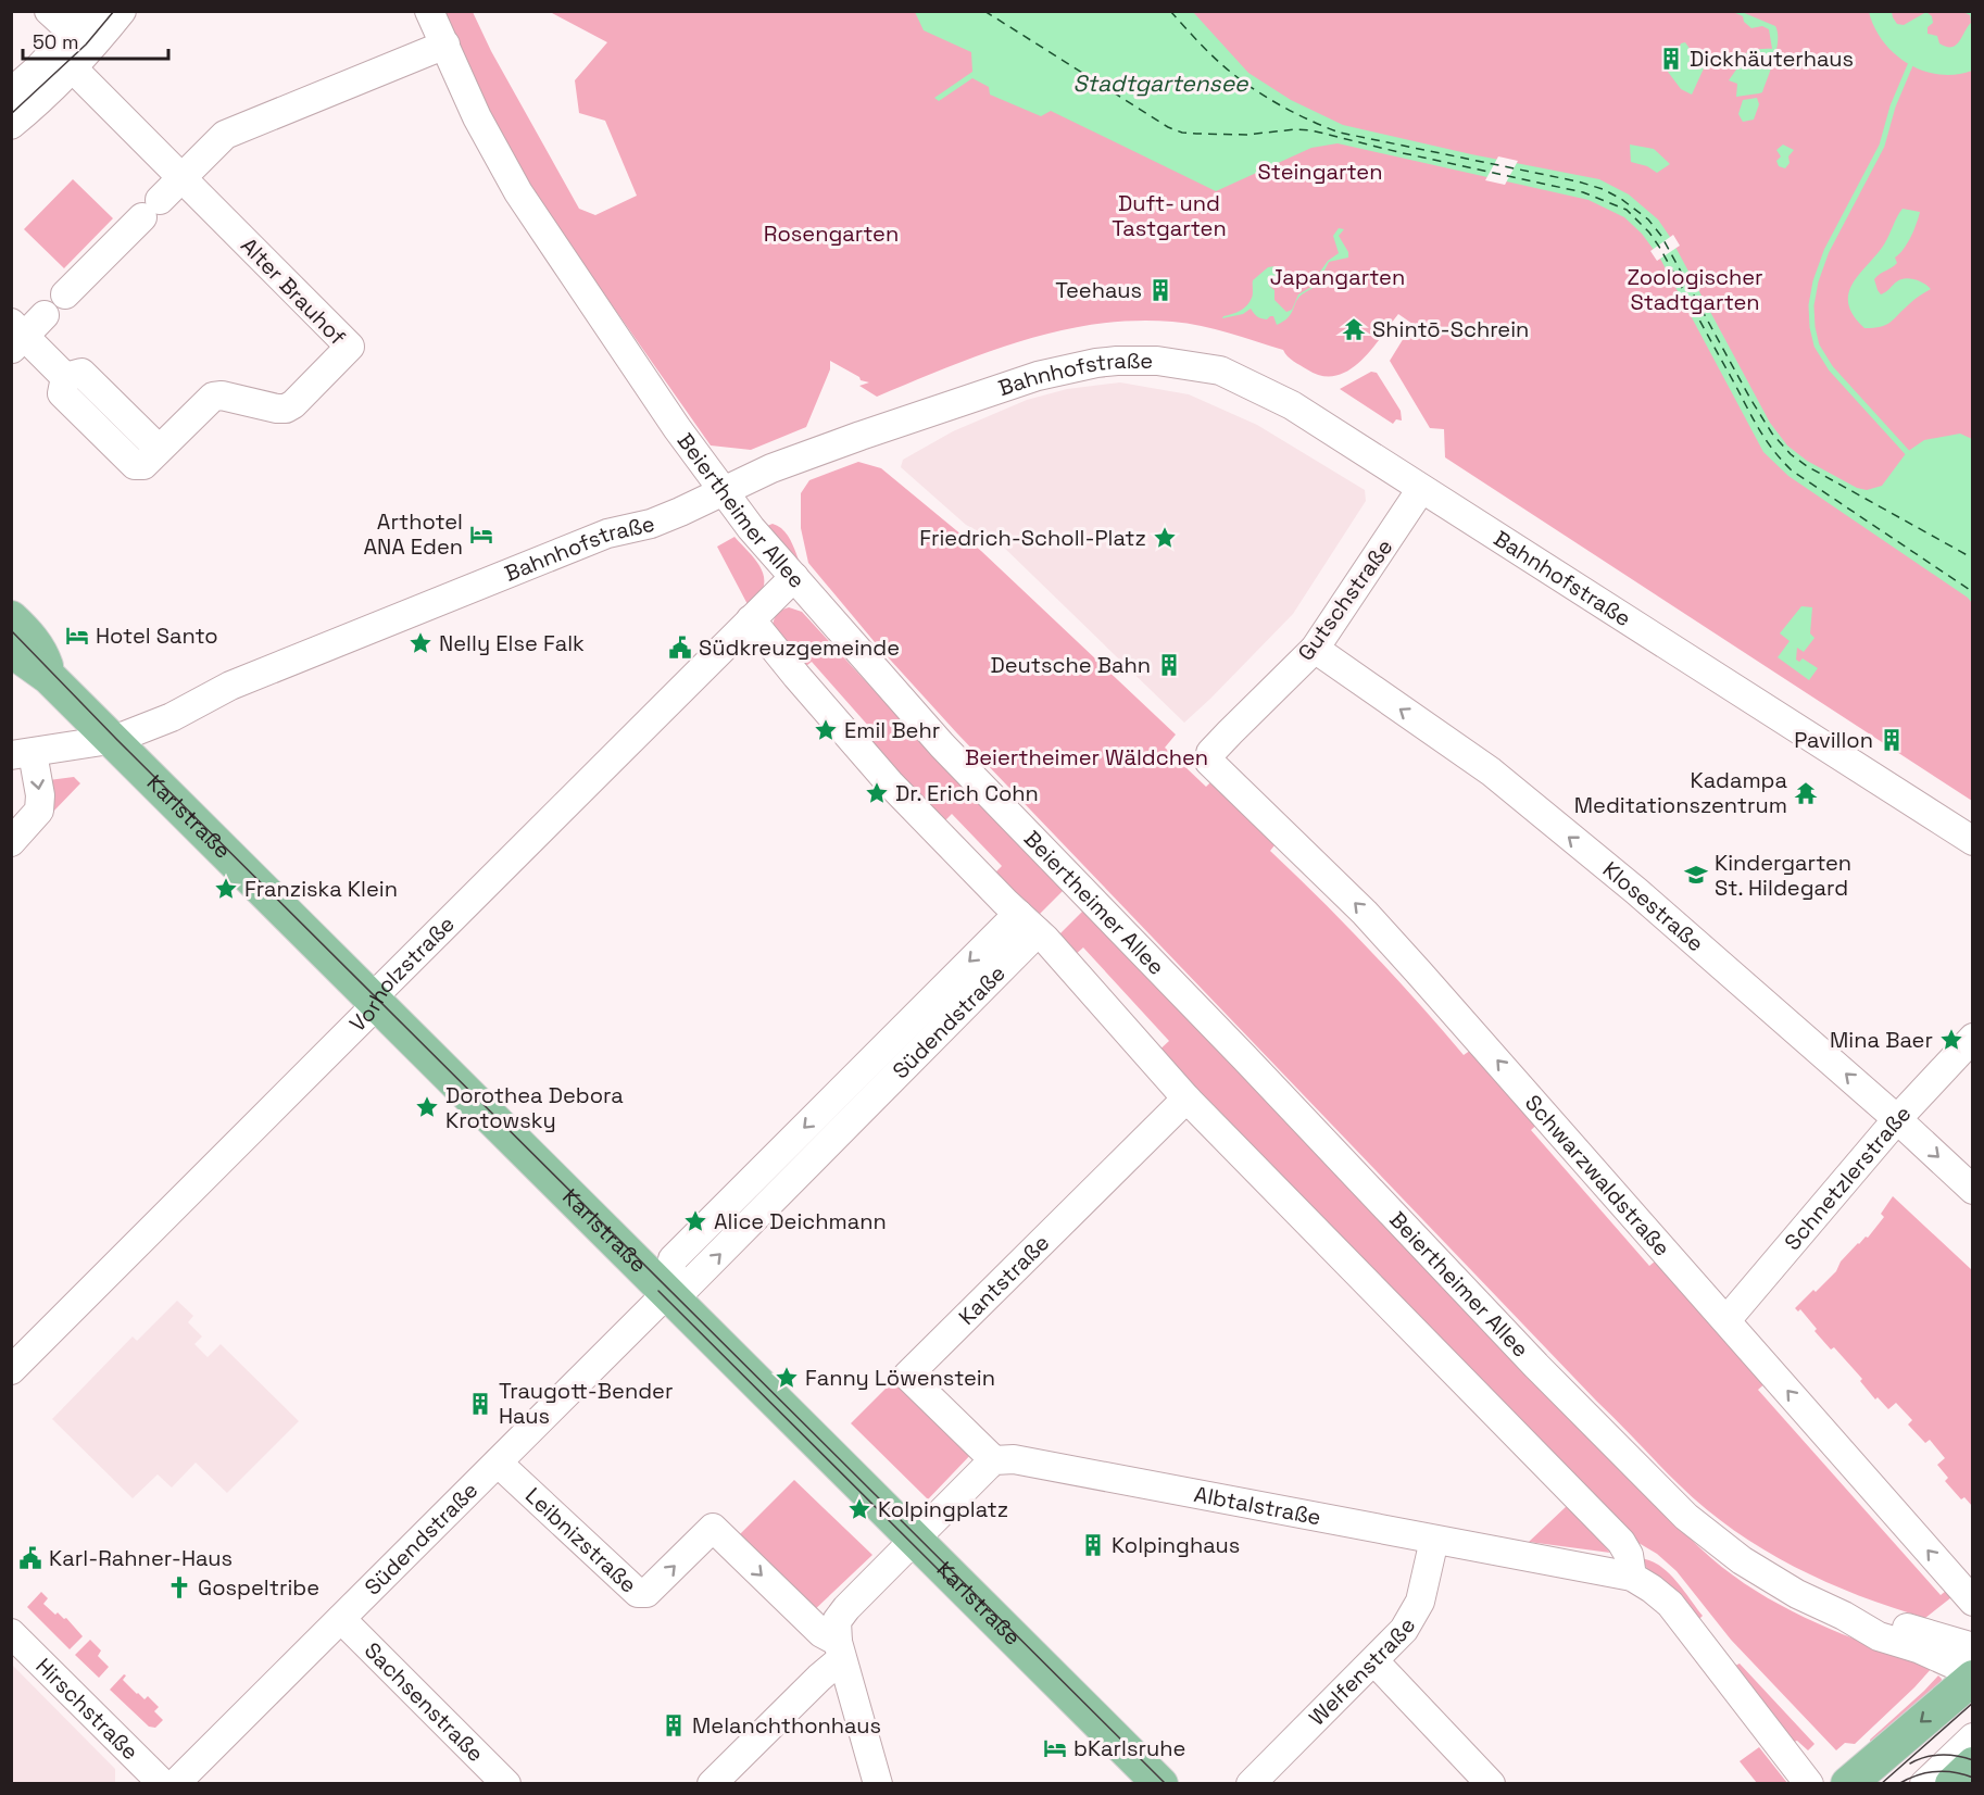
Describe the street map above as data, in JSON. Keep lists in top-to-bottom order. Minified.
{"streets":{"main road":["Karlstraße"],"street":["Alter Brauhof","Bahnhofstraße","Beiertheimer Allee","Gutschstraße","Klosestraße","Vorholzstraße","Südendstraße","Schwarzwaldstraße","Schnetzlerstraße","Kantstraße","Albtalstraße","Leibnizstraße","Welfenstraße","Sachsenstraße","Hirschstraße"]},"crossings":[["Bahnhofstraße","Beiertheimer Allee"],["Bahnhofstraße","Gutschstraße"],["Bahnhofstraße","Karlstraße"],["Beiertheimer Allee","Vorholzstraße"],["Gutschstraße","Klosestraße"],["Gutschstraße","Schwarzwaldstraße"],["Karlstraße","Vorholzstraße"],["Karlstraße","Südendstraße"],["Klosestraße","Schnetzlerstraße"],["Südendstraße","Leibnizstraße"],["Südendstraße","Sachsenstraße"],["Schwarzwaldstraße","Schnetzlerstraße"],["Kantstraße","Albtalstraße"],["Albtalstraße","Welfenstraße"]],"one_way":["Leibnizstraße"],"water":["Stadtgartensee"],"parks":["Steingarten","Duft- und Tastgarten","Rosengarten","Japangarten","Zoologischer Stadtgarten","Beiertheimer Wäldchen"],"places":{"building":["Dickhäuterhaus","Teehaus","Deutsche Bahn","Pavillon","Traugott-Bender Haus","Kolpinghaus","Melanchthonhaus"],"temple":["Shintō-Schrein","Kadampa Meditationszentrum"],"hotel":["Arthotel ANA Eden","Hotel Santo","bKarlsruhe"],"place":["Friedrich-Scholl-Platz","Nelly Else Falk","Emil Behr","Dr. Erich Cohn","Franziska Klein","Mina Baer","Dorothea Debora Krotowsky","Alice Deichmann","Fanny Löwenstein","Kolpingplatz"],"public building":["Südkreuzgemeinde","Karl-Rahner-Haus"],"school or university":["Kindergarten St. Hildegard"],"church":["Gospeltribe"]},"scale_bar":"50 m"}
